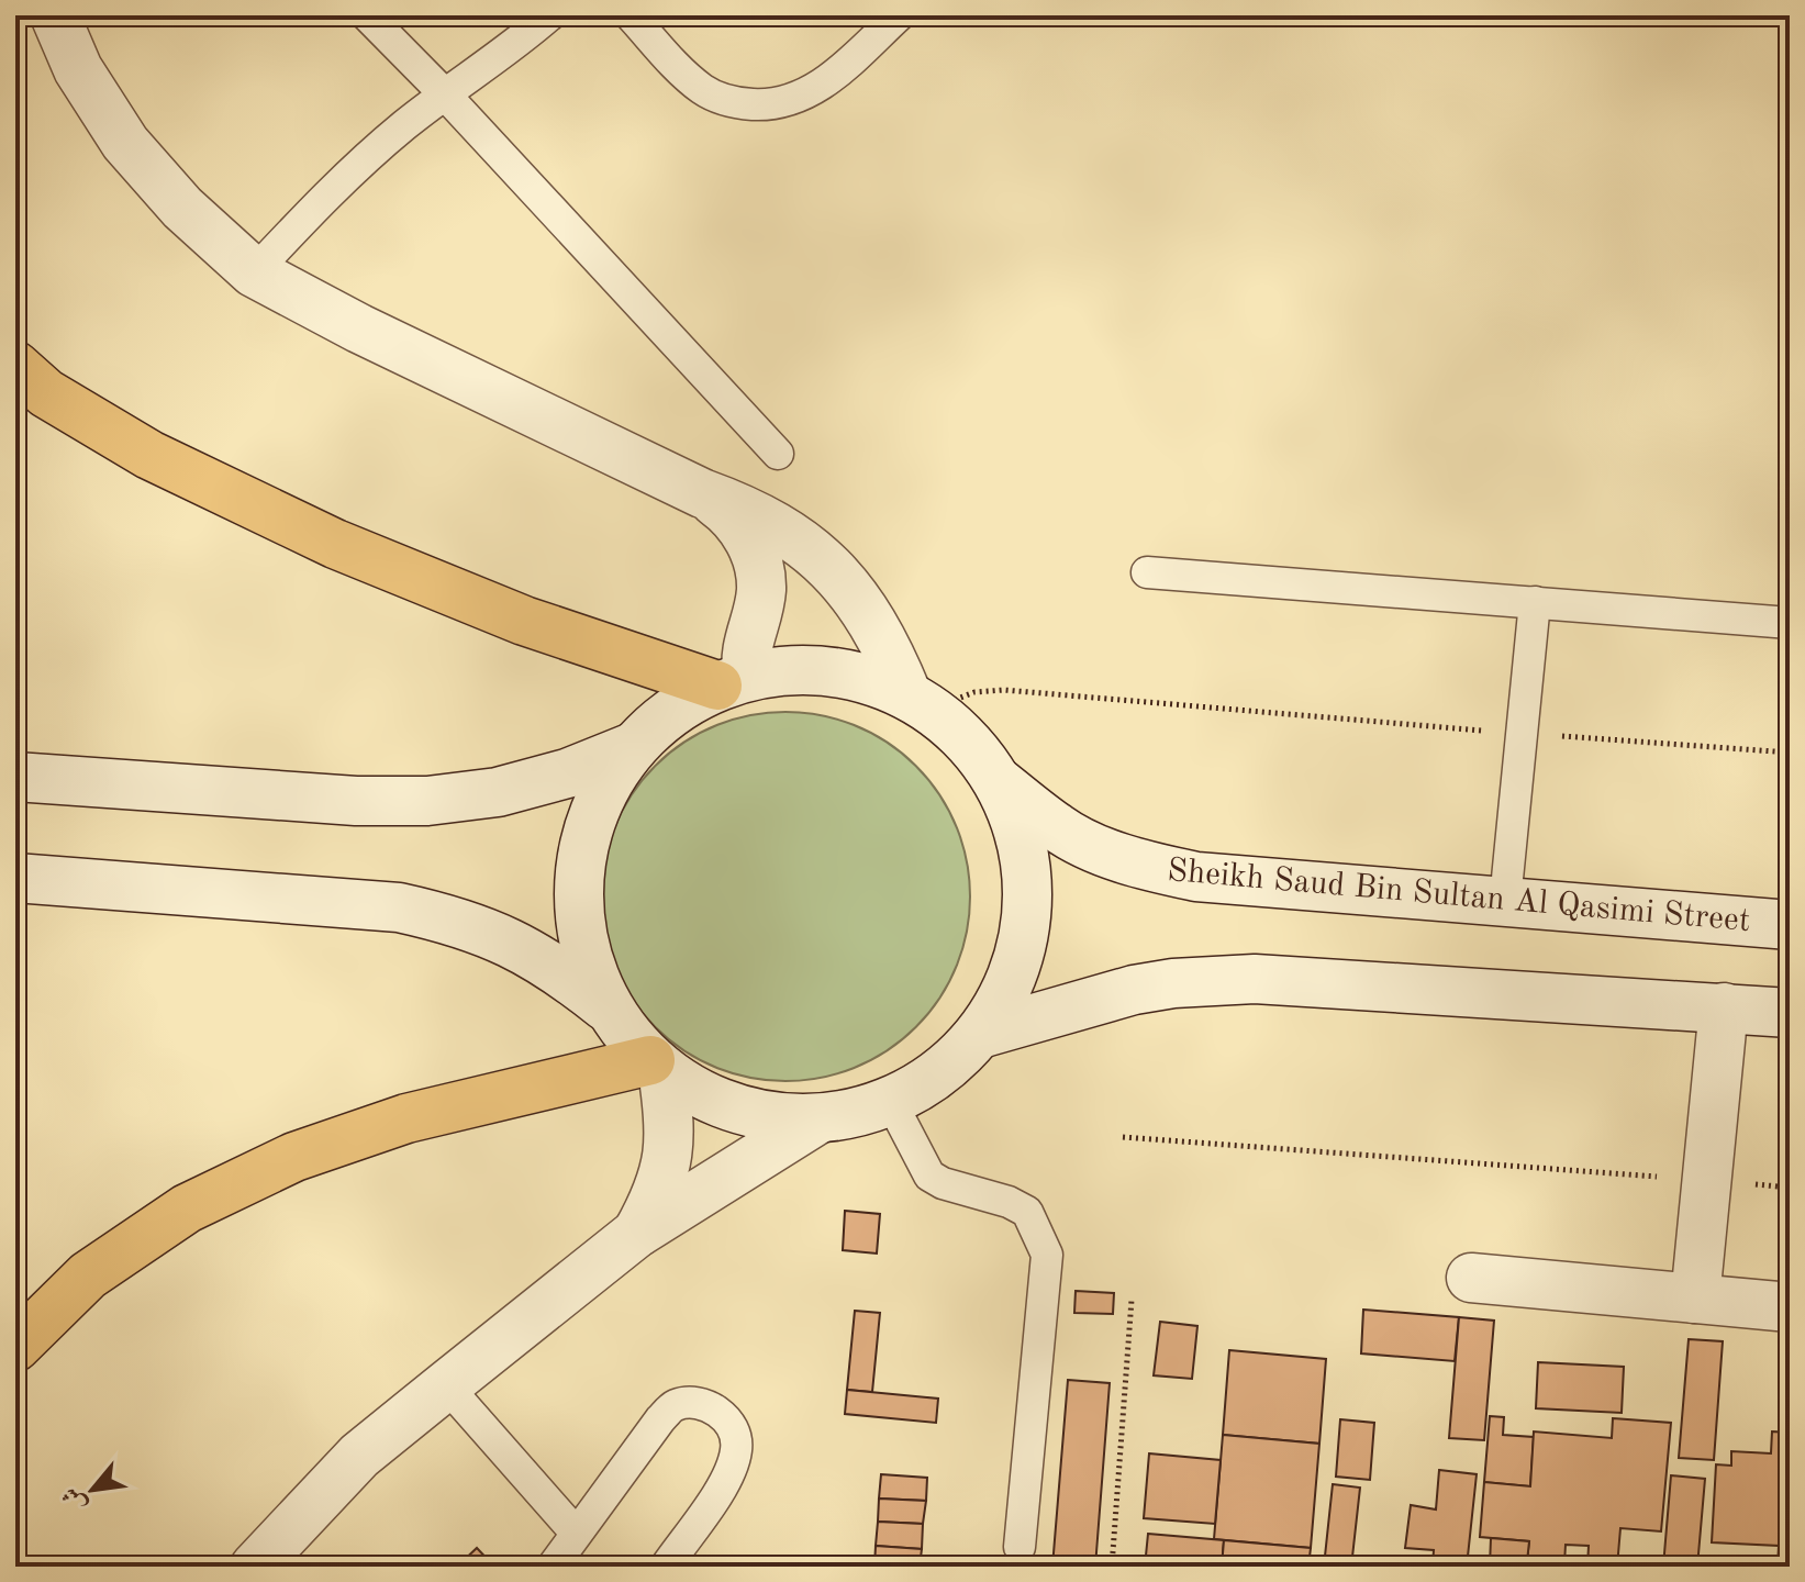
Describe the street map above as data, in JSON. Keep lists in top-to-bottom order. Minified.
{"streets":{"main road":["Sheikh Saud Bin Sultan Al Qasimi Street"]},"north":"bottom left"}
